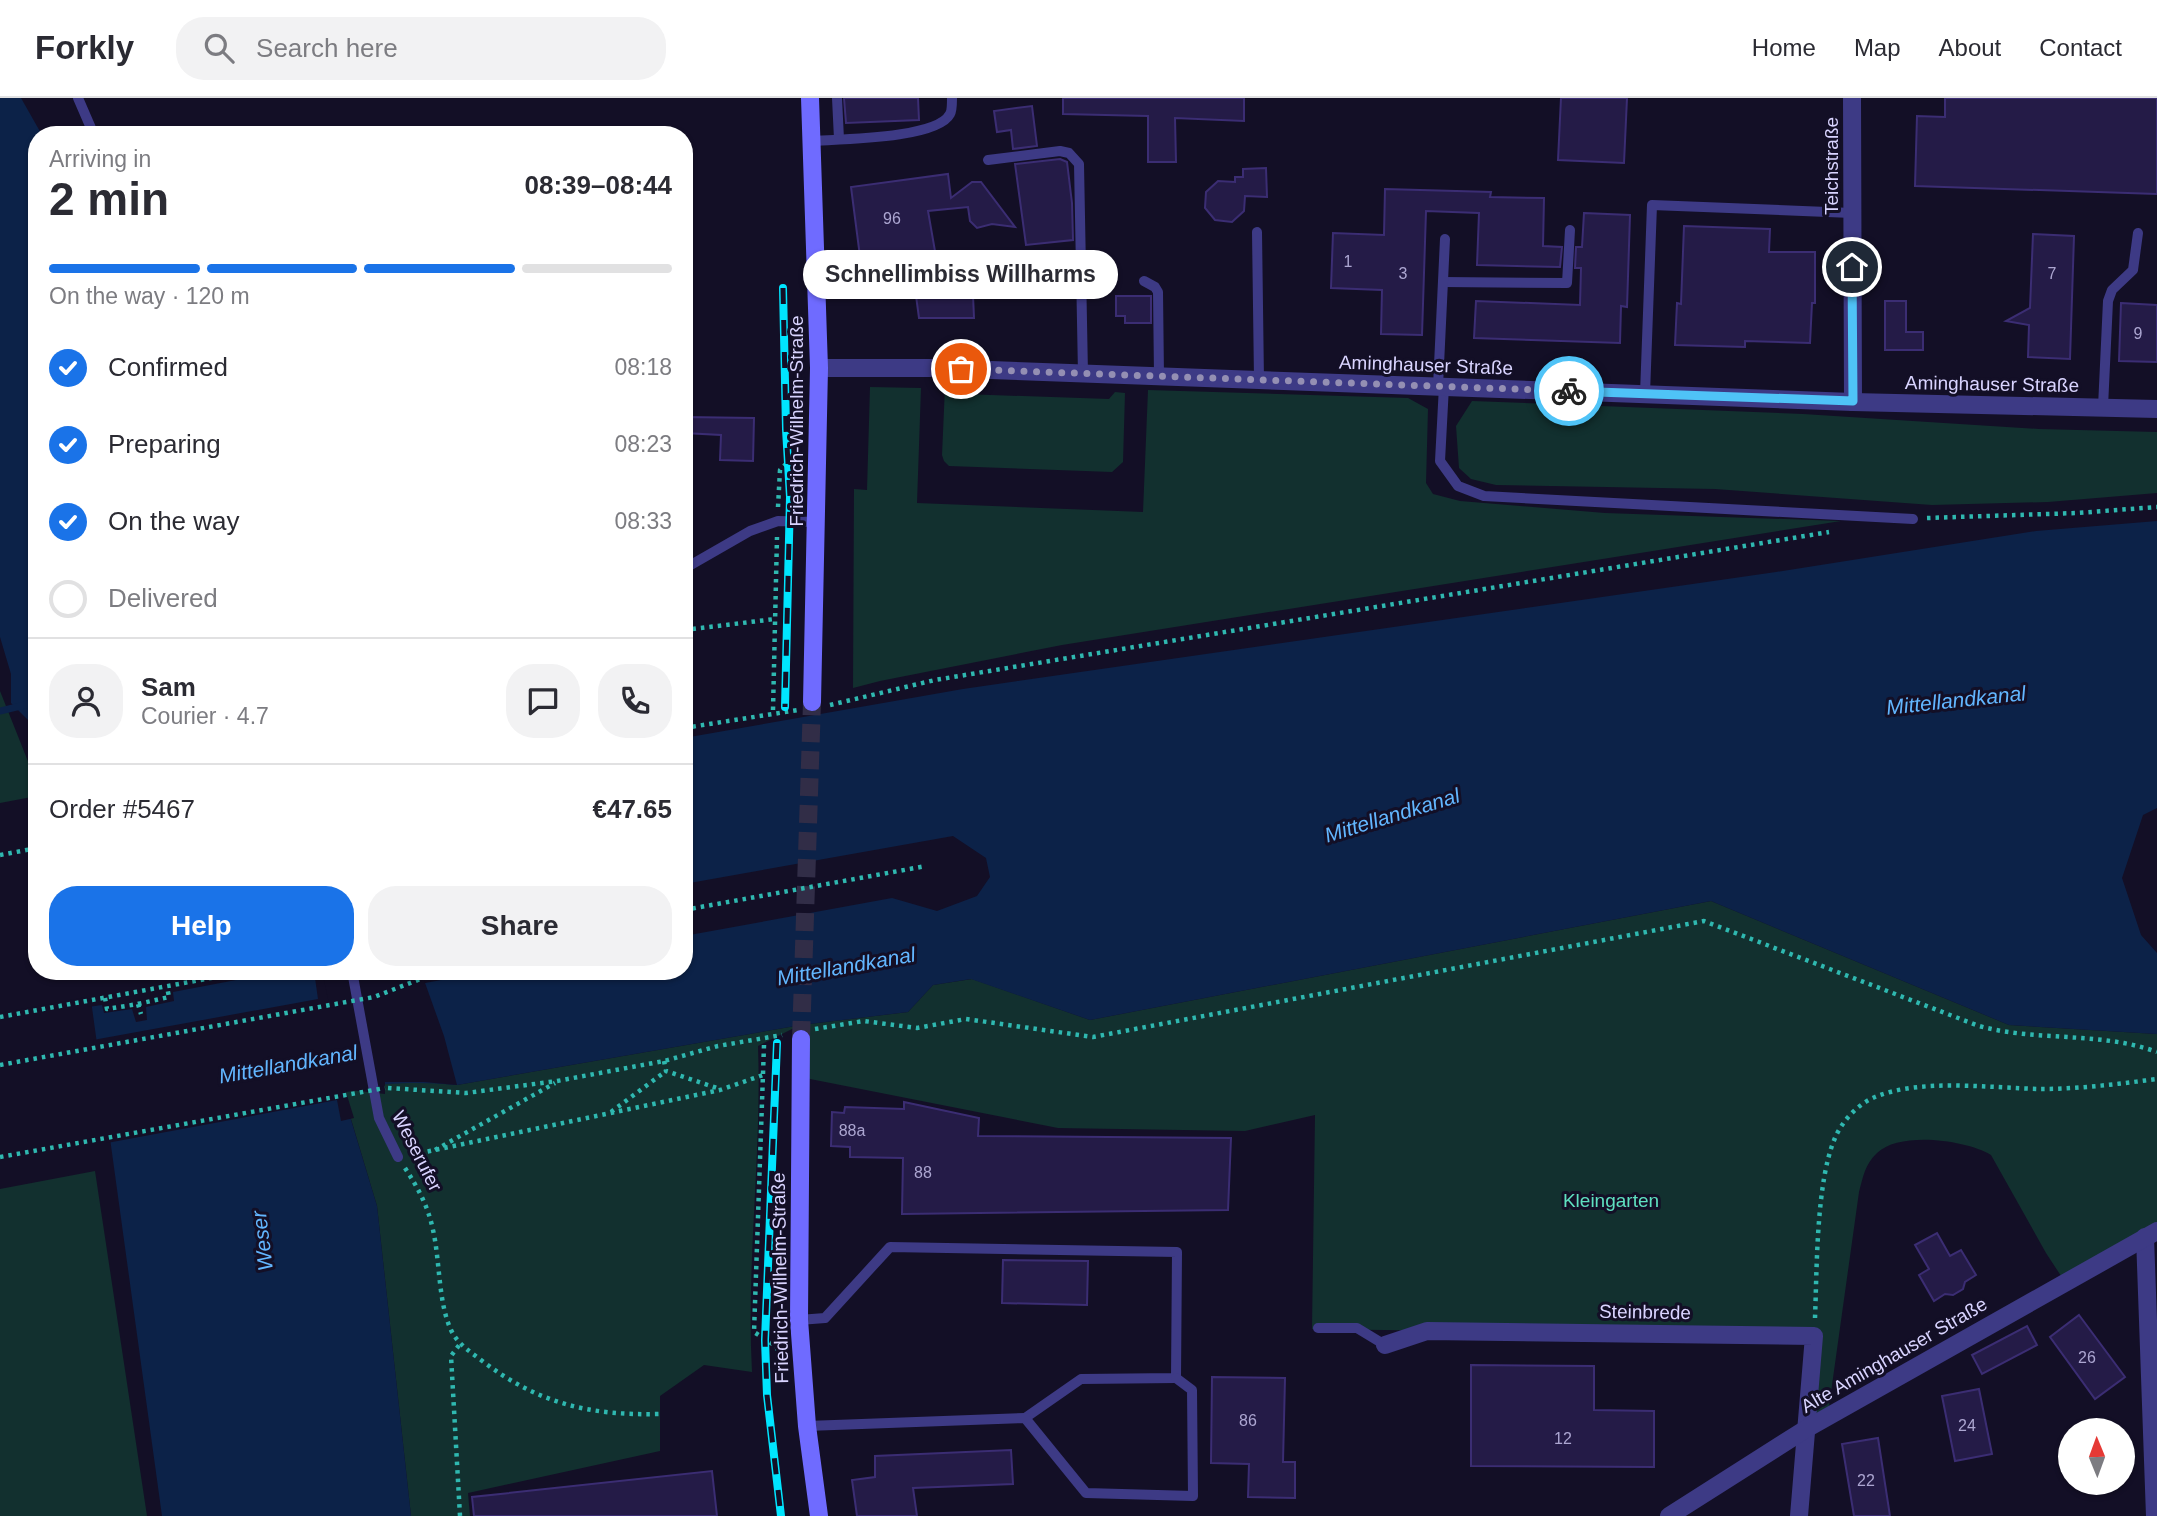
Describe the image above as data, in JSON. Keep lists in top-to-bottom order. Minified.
{"streets":{"street":["Teichstraße","Aminghauser Straße","Friedrich-Wilhelm-Straße","Steinbrede","Alte Aminghauser Straße"],"lane":["Weserufer"]},"crossings":[["Teichstraße","Aminghauser Straße"],["Aminghauser Straße","Friedrich-Wilhelm-Straße"]],"water":["Mittellandkanal","Weser"],"parks":["Kleingarten"],"places":["Schnellimbiss Willharms"],"house_numbers":["96","1","3","7","9","88a","88","26","86","24","12","22"],"north":"top","page":{"header":"Forkly","search":"Search here","nav":["Home","Map","About","Contact"],"heading":["2 min","Arriving in","08:39–08:44"],"panel":["Sam","Courier · 4.7","Order #5467","€47.65"],"bar":"On the way · 120 m","bubble":"Schnellimbiss Willharms","list":[["Confirmed","08:18"],["Preparing","08:23"],["On the way","08:33"],"Delivered"],"buttons":["Help","Share"]}}
